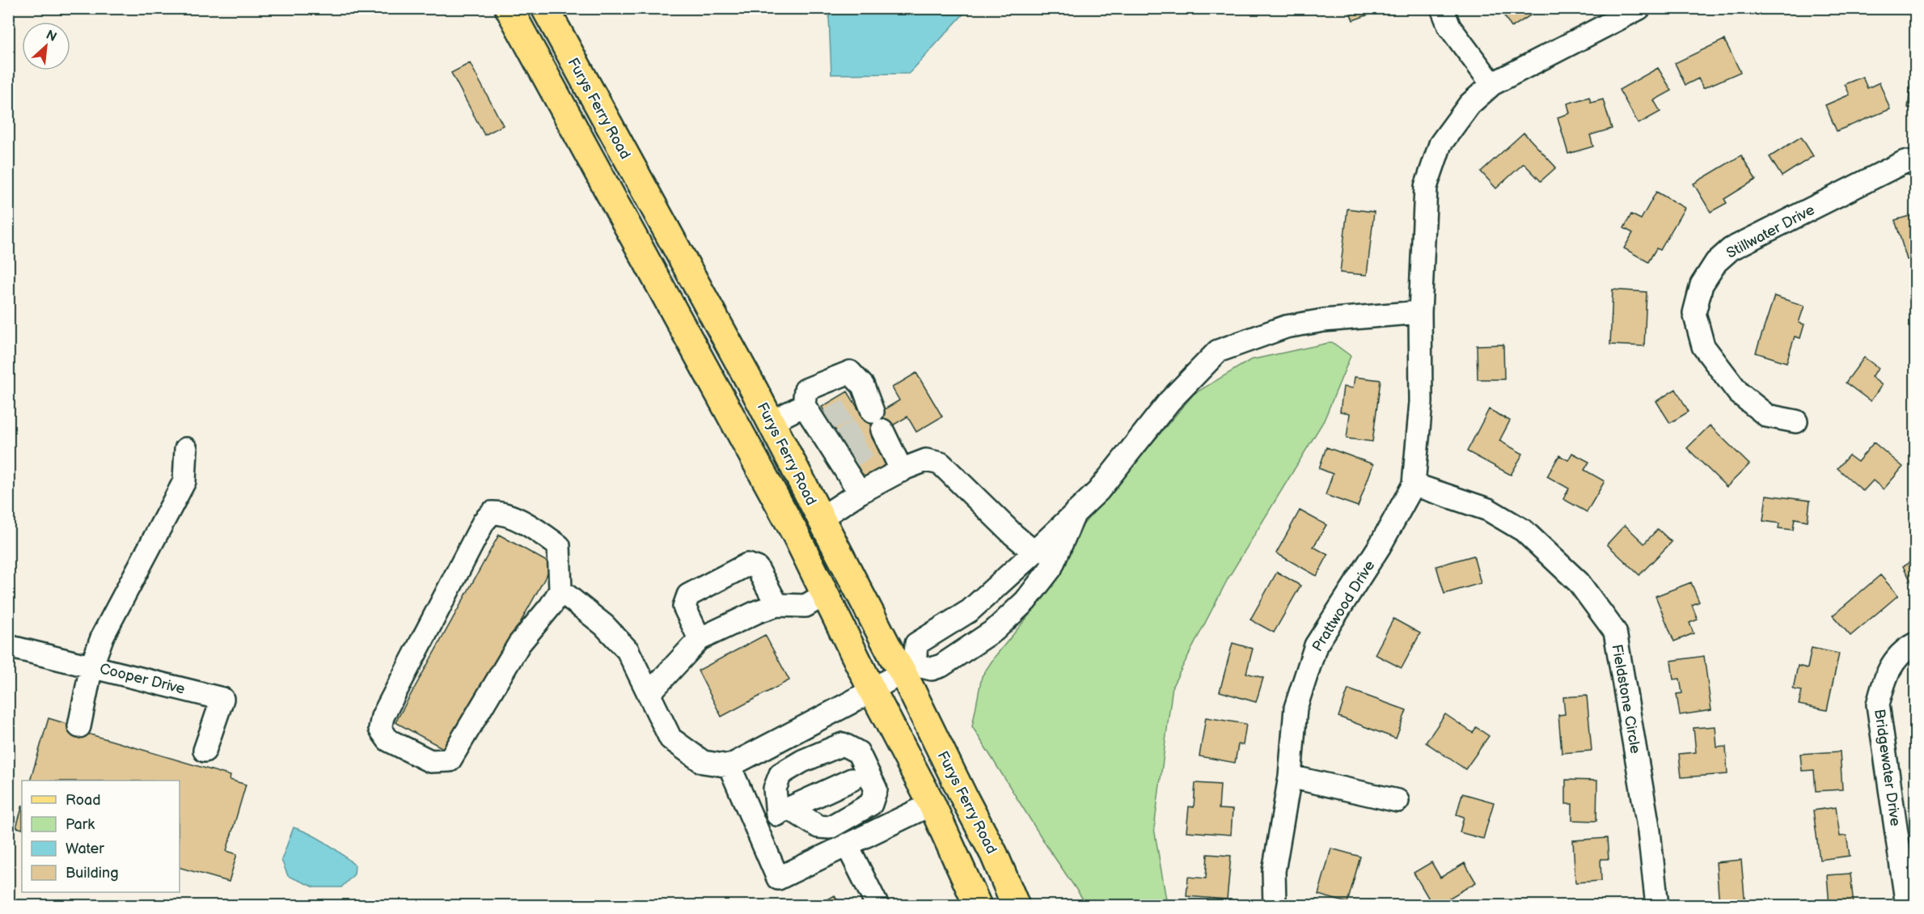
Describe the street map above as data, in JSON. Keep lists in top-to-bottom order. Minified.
{"streets":{"main road":["Furys Ferry Road"],"street":["Stillwater Drive","Prattwood Drive","Cooper Drive","Fieldstone Circle","Bridgewater Drive"]},"crossings":[["Prattwood Drive","Fieldstone Circle"]],"legend":["Road","Park","Water","Building"],"north":"top right"}
